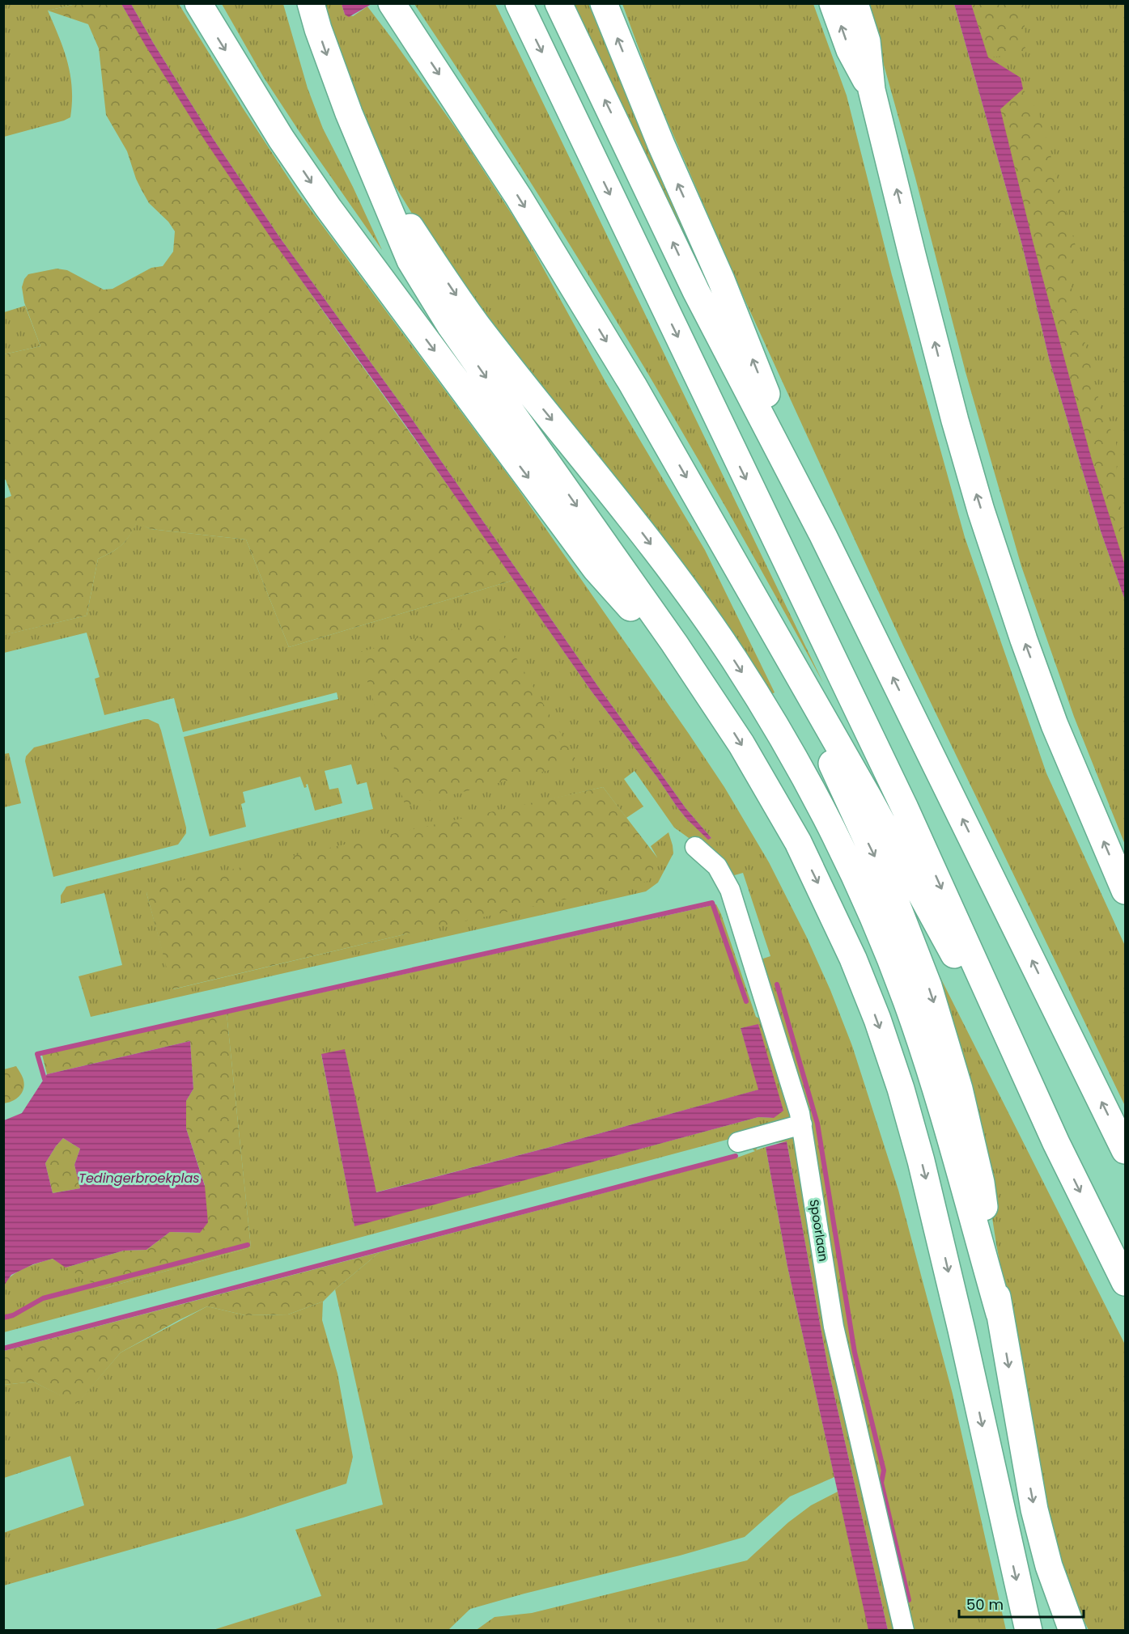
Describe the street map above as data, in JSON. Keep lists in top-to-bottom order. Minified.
{"streets":{"street":["Spoorlaan"]},"water":["Tedingerbroekplas"],"scale_bar":"50 m"}
